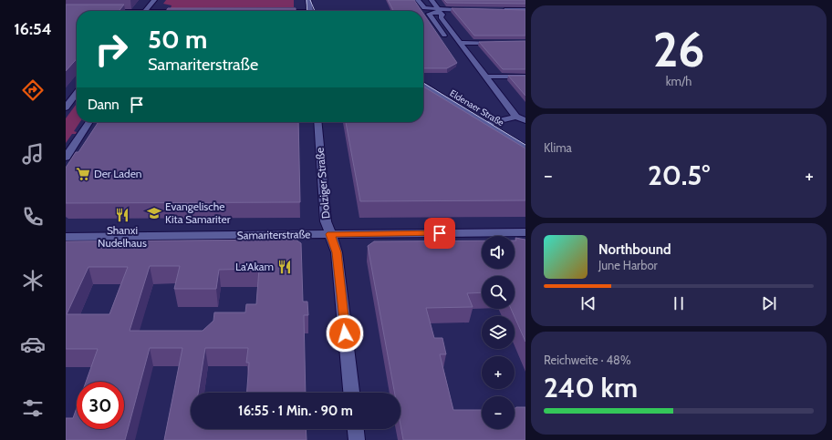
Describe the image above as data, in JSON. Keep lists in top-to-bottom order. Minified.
{"streets":{"street":["Eldenaer Straße","Dolziger Straße","Samariterstraße"]},"crossings":[["Dolziger Straße","Samariterstraße"]],"places":{"supermarket":["Der Laden"],"school or university":["Evangelische Kita Samariter"],"restaurant":["Shanxi Nudelhaus","La'Akam"]},"page":{"tabs":"16:54","tile":[["26","km/h"],"Klima",["Reichweite · 48%","240 km"]],"turn":["50 m","Samariterstraße"],"then":"Dann","heat":["−","20.5°","+"],"song":["Northbound","June Harbor"],"map_buttons":["+","−"],"limit":"30","trip":"16:55 · 1 Min. · 90 m"}}
